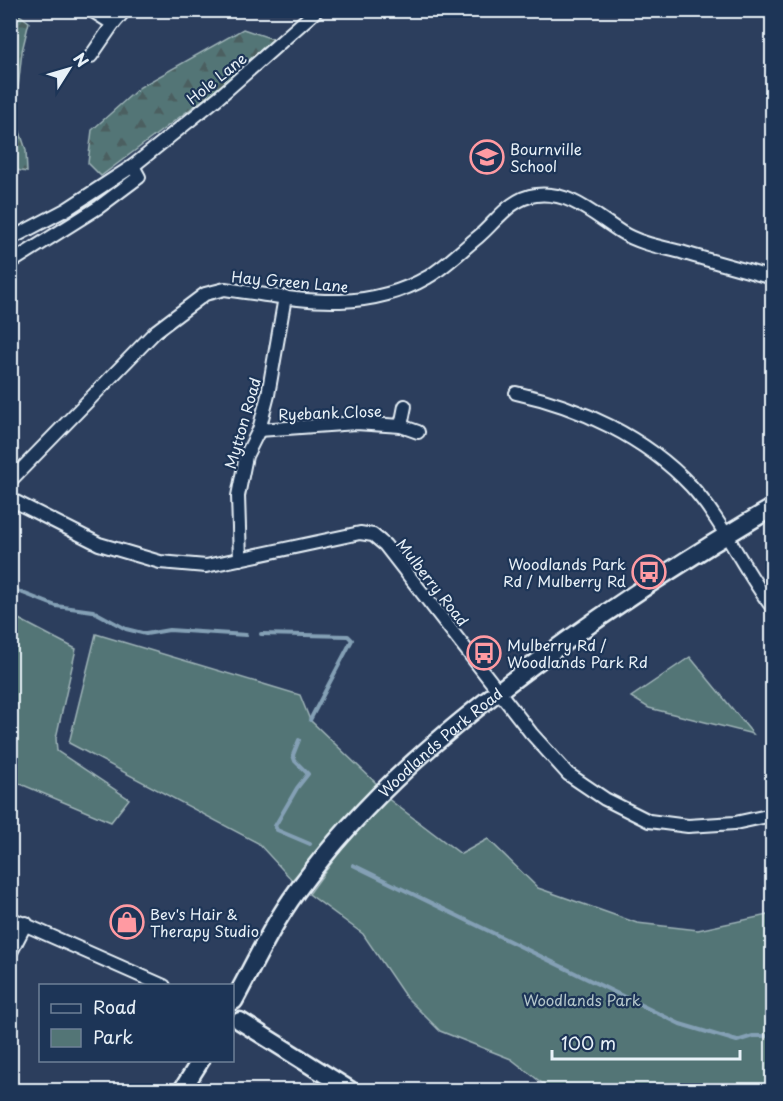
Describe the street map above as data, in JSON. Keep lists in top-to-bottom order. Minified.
{"streets":{"street":["Hole Lane","Hay Green Lane","Ryebank Close","Mytton Road","Mulberry Road","Woodlands Park Road"]},"crossings":[["Hay Green Lane","Mytton Road"],["Ryebank Close","Mytton Road"],["Mytton Road","Mulberry Road"],["Mulberry Road","Woodlands Park Road"]],"parks":["Woodlands Park"],"places":{"school or university":["Bournville School"],"bus stop":["Woodlands Park Rd / Mulberry Rd","Mulberry Rd / Woodlands Park Rd"],"shop":["Bev's Hair & Therapy Studio"]},"legend":["Road","Park"],"scale_bar":"100 m","north":"top right"}
